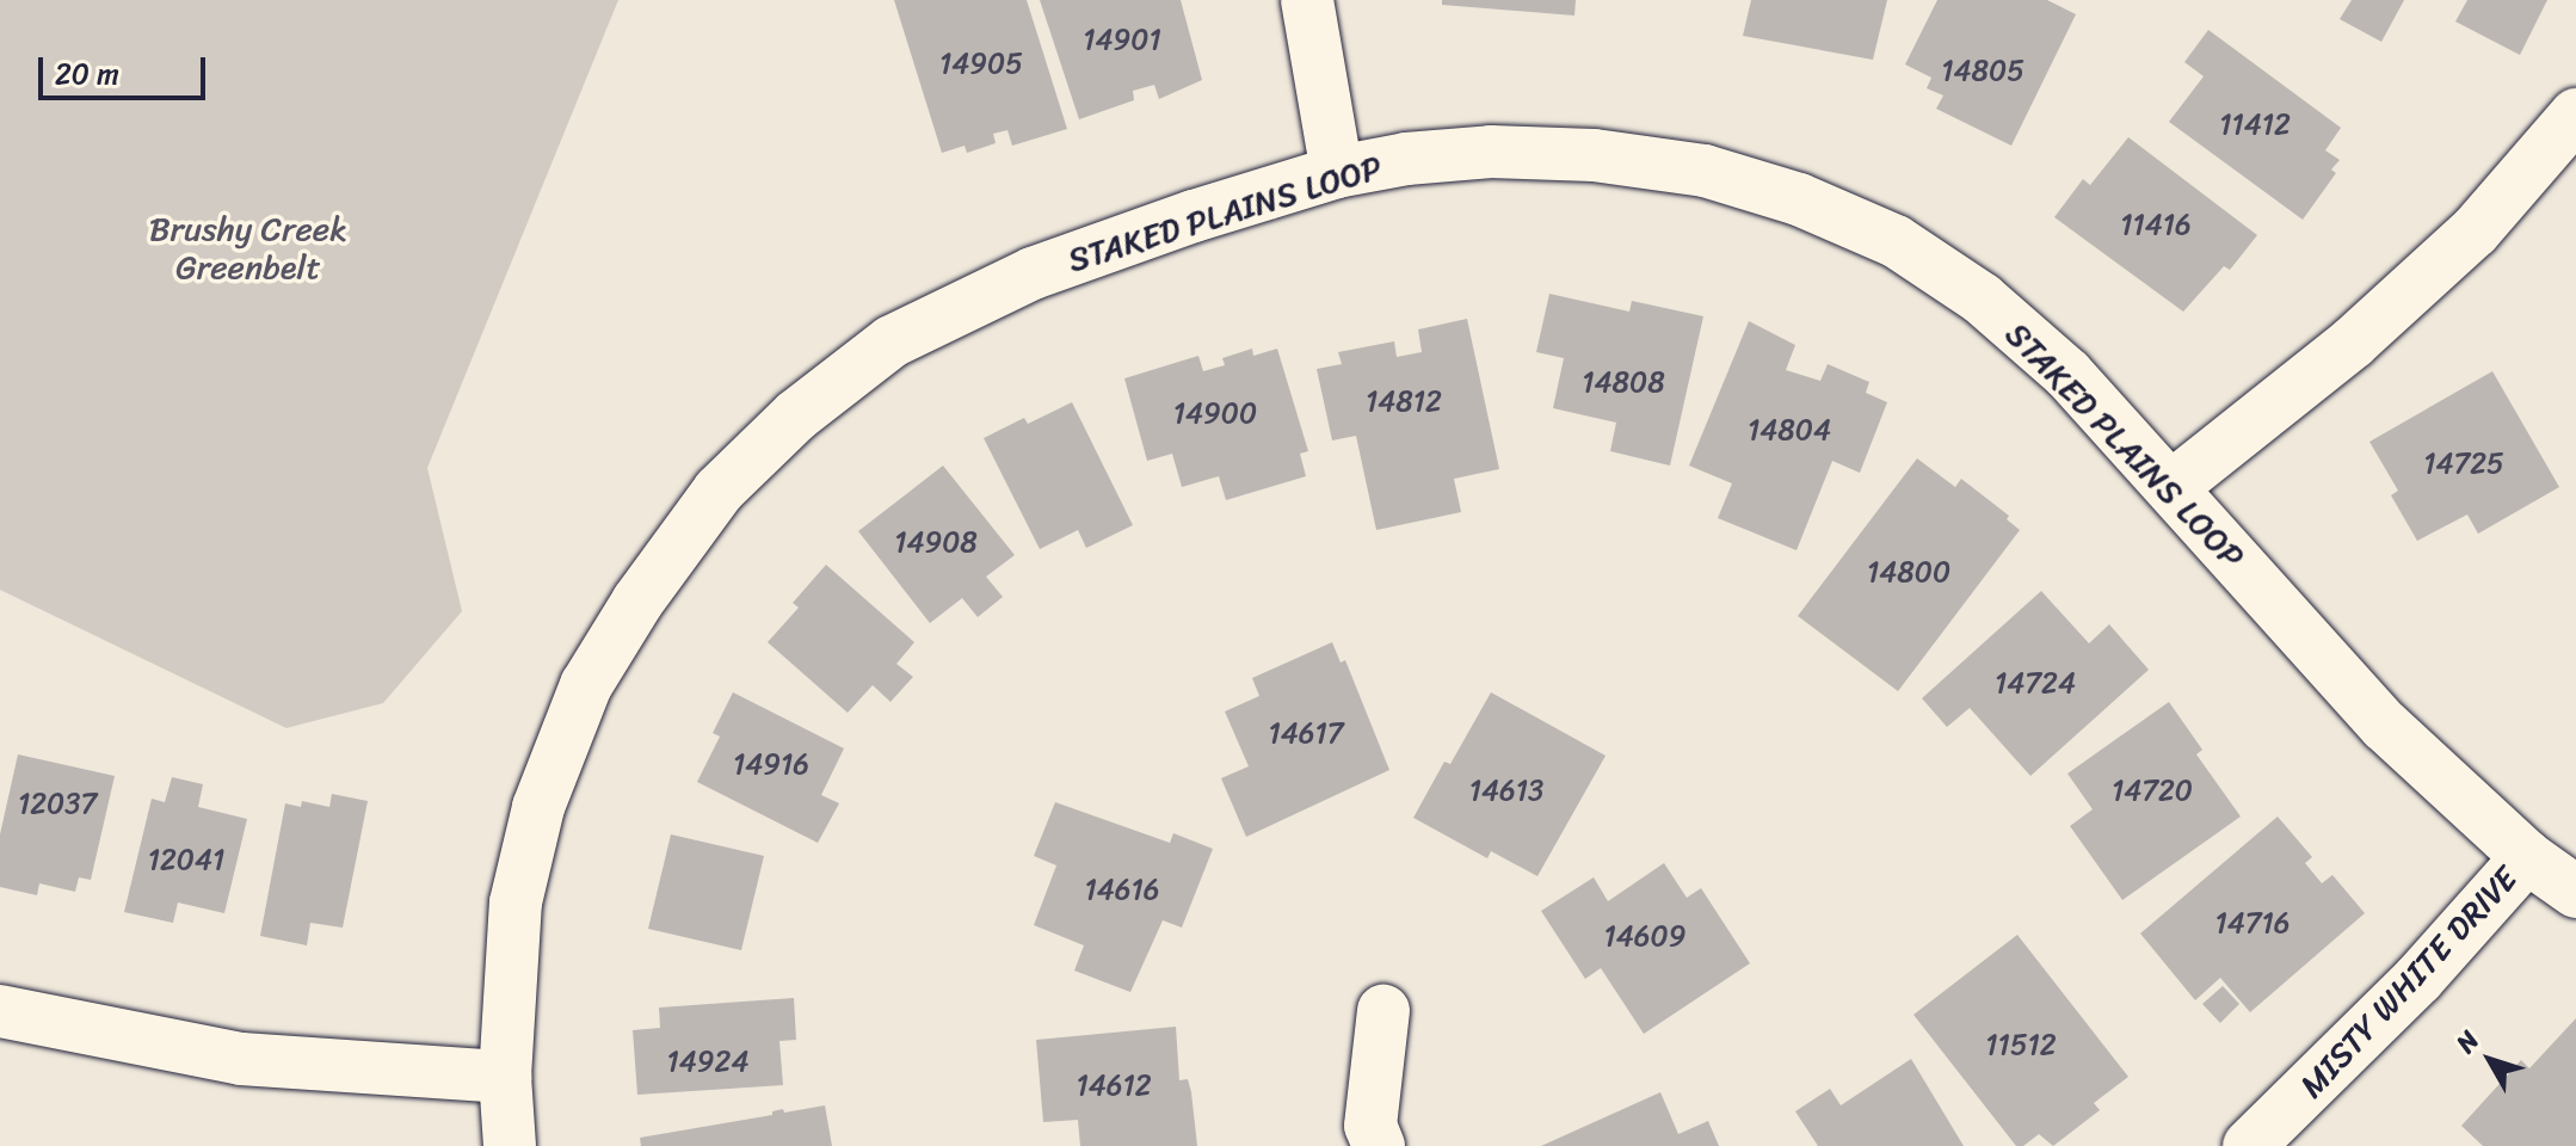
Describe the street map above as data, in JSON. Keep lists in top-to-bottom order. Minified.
{"streets":{"street":["STAKED PLAINS LOOP","MISTY WHITE DRIVE"]},"crossings":[["STAKED PLAINS LOOP","MISTY WHITE DRIVE"]],"parks":["Brushy Creek Greenbelt"],"house_numbers":["14901","14905","14805","11412","11416","14808","14812","14900","14804","14725","14908","14800","14724","14617","14916","14613","14720","12037","12041","14616","14716","14609","11512","14924","14612"],"scale_bar":"20 m","north":"top left"}
